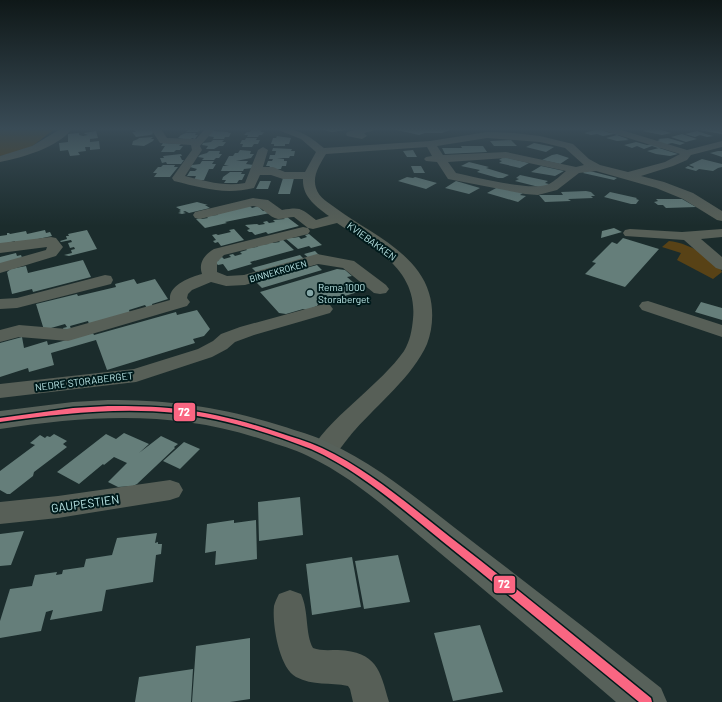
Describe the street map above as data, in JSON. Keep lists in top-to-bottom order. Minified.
{"streets":{"street":["KVIEBAKKEN","BINNEKROKEN","NEDRE STORABERGET","GAUPESTIEN"]},"places":["Rema 1000 Storaberget"],"lines":["transit line 72"]}
